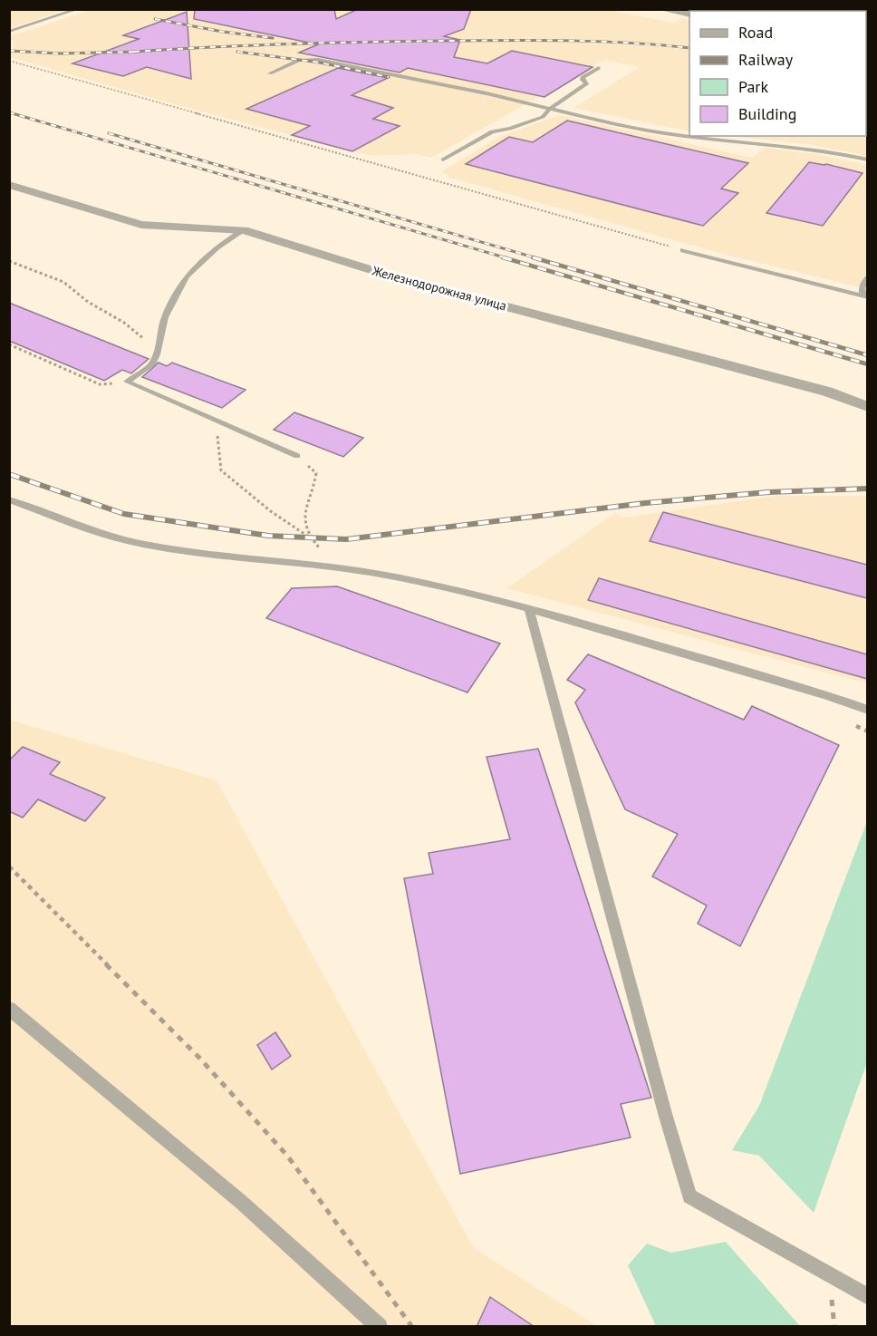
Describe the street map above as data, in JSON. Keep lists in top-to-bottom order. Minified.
{"streets":{"street":["Железнодорожная улица"]},"legend":["Road","Railway","Park","Building"]}
